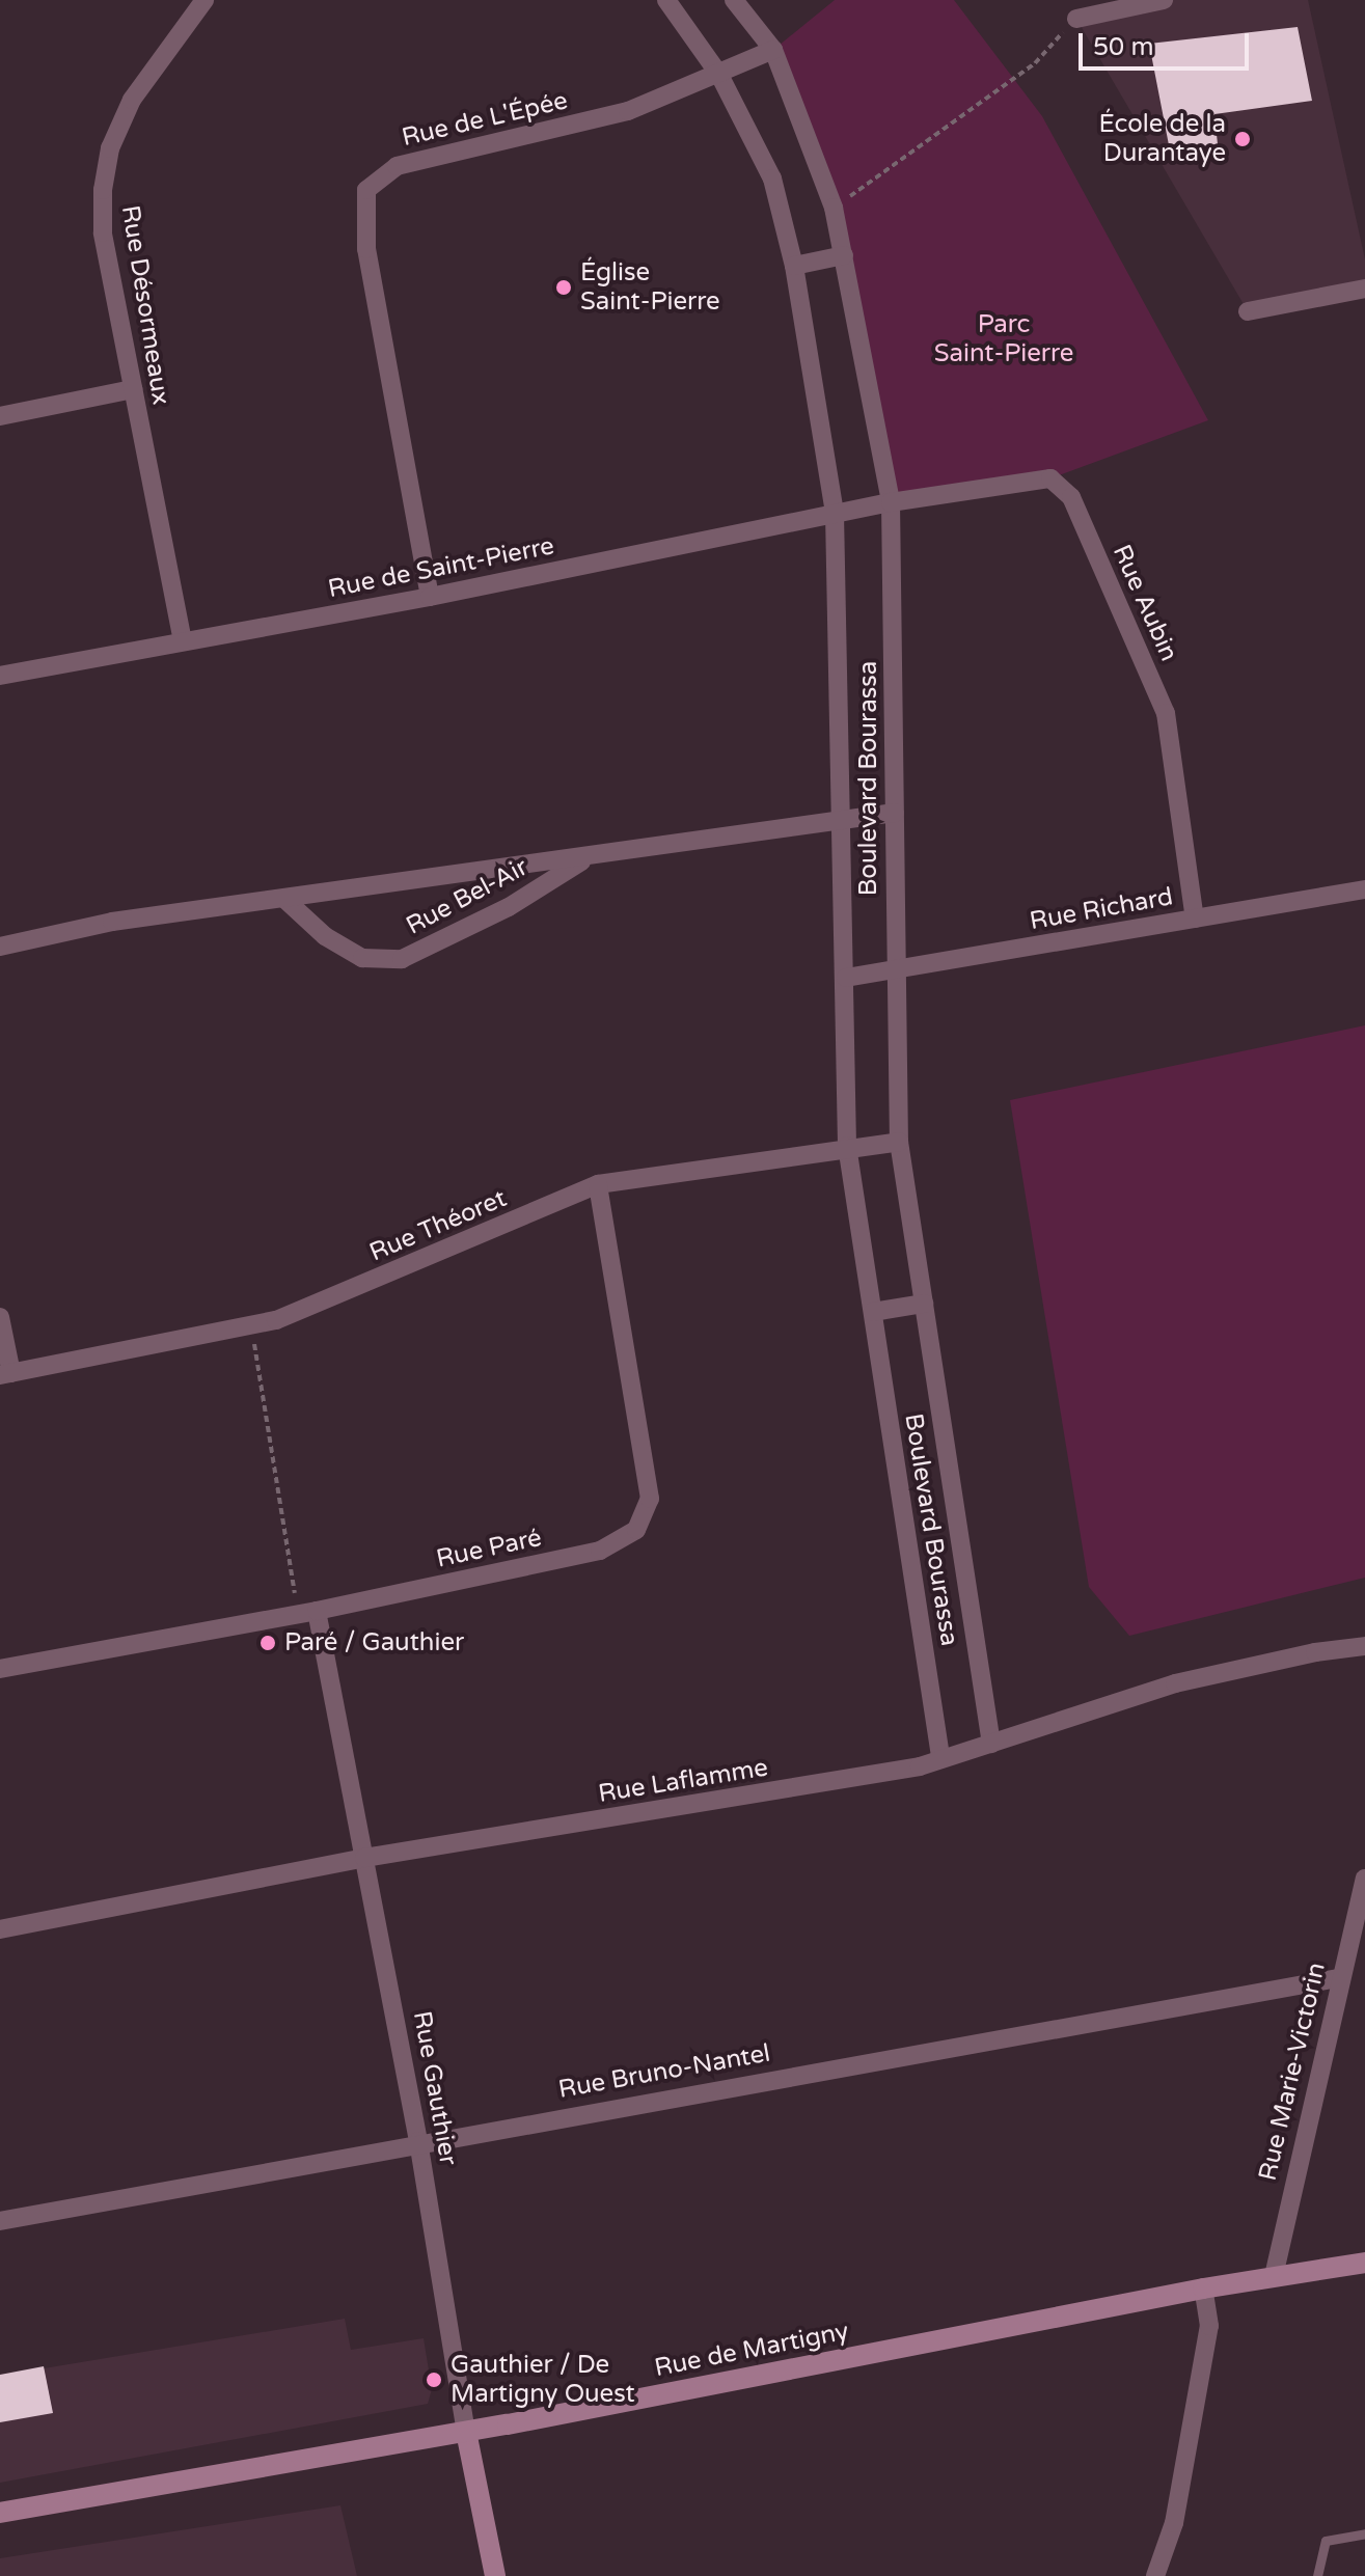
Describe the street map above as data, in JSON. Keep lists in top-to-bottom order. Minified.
{"streets":{"main road":["Rue Gauthier","Rue de Martigny"],"street":["Rue de L'Épée","Rue Désormeaux","Rue de Saint-Pierre","Rue Aubin","Boulevard Bourassa","Rue Bel-Air","Rue Richard","Rue Théoret","Rue Paré","Rue Laflamme","Rue Bruno-Nantel","Rue Marie-Victorin"]},"crossings":[["Rue de L'Épée","Rue de Saint-Pierre"],["Rue de L'Épée","Boulevard Bourassa"],["Rue Désormeaux","Rue de Saint-Pierre"],["Rue de Saint-Pierre","Rue Aubin"],["Rue de Saint-Pierre","Boulevard Bourassa"],["Rue Aubin","Boulevard Bourassa"],["Rue Aubin","Rue Richard"],["Boulevard Bourassa","Rue Bel-Air"],["Boulevard Bourassa","Rue Richard"],["Boulevard Bourassa","Rue Théoret"],["Boulevard Bourassa","Rue Laflamme"],["Rue Théoret","Rue Paré"],["Rue Paré","Rue Gauthier"],["Rue Laflamme","Rue Gauthier"],["Rue Bruno-Nantel","Rue Marie-Victorin"],["Rue Bruno-Nantel","Rue Gauthier"],["Rue Marie-Victorin","Rue de Martigny"],["Rue Gauthier","Rue de Martigny"]],"parks":["Parc Saint-Pierre"],"places":["École de la Durantaye","Église Saint-Pierre","Paré / Gauthier","Gauthier / De Martigny Ouest"],"scale_bar":"50 m"}
